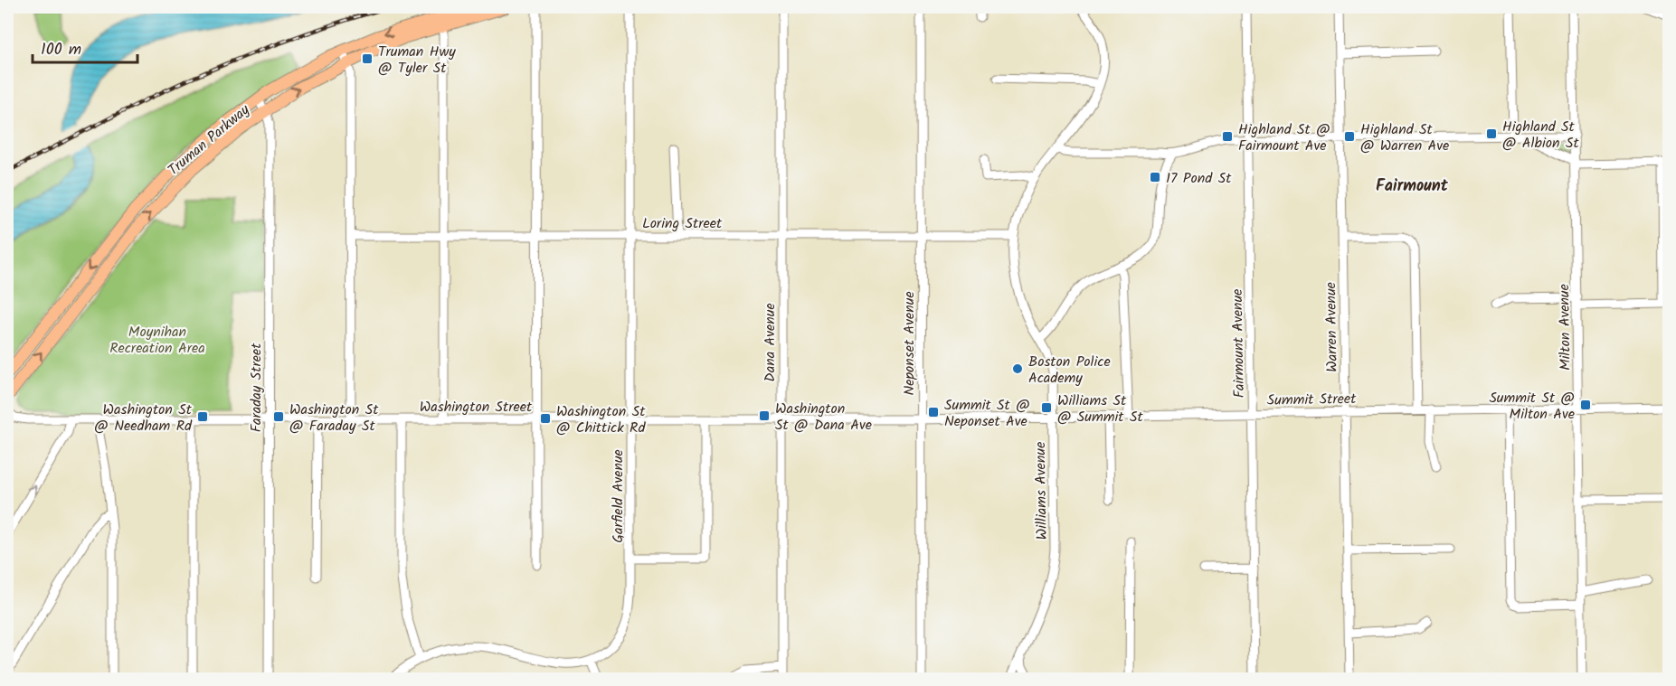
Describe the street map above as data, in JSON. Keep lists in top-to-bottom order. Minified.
{"streets":{"main road":["Truman Parkway"],"street":["Loring Street","Warren Avenue","Milton Avenue","Dana Avenue","Neponset Avenue","Fairmount Avenue","Faraday Street","Summit Street","Washington Street","Williams Avenue","Garfield Avenue"]},"crossings":[["Truman Parkway","Faraday Street"],["Loring Street","Dana Avenue"],["Loring Street","Neponset Avenue"],["Loring Street","Williams Avenue"],["Loring Street","Garfield Avenue"],["Warren Avenue","Summit Street"],["Milton Avenue","Summit Street"],["Dana Avenue","Washington Street"],["Neponset Avenue","Summit Street"],["Neponset Avenue","Washington Street"],["Fairmount Avenue","Summit Street"],["Faraday Street","Washington Street"],["Summit Street","Washington Street"],["Summit Street","Williams Avenue"],["Washington Street","Garfield Avenue"]],"districts":["Fairmount"],"parks":["Moynihan Recreation Area"],"places":{"transit":["Truman Hwy @ Tyler St","Highland St @ Albion St","Highland St @ Fairmount Ave","Highland St @ Warren Ave","17 Pond St","Summit St @ Milton Ave","Williams St @ Summit St","Summit St @ Neponset Ave","Washington St @ Dana Ave","Washington St @ Needham Rd","Washington St @ Faraday St","Washington St @ Chittick Rd"],"other":["Boston Police Academy"]},"scale_bar":"100 m"}
